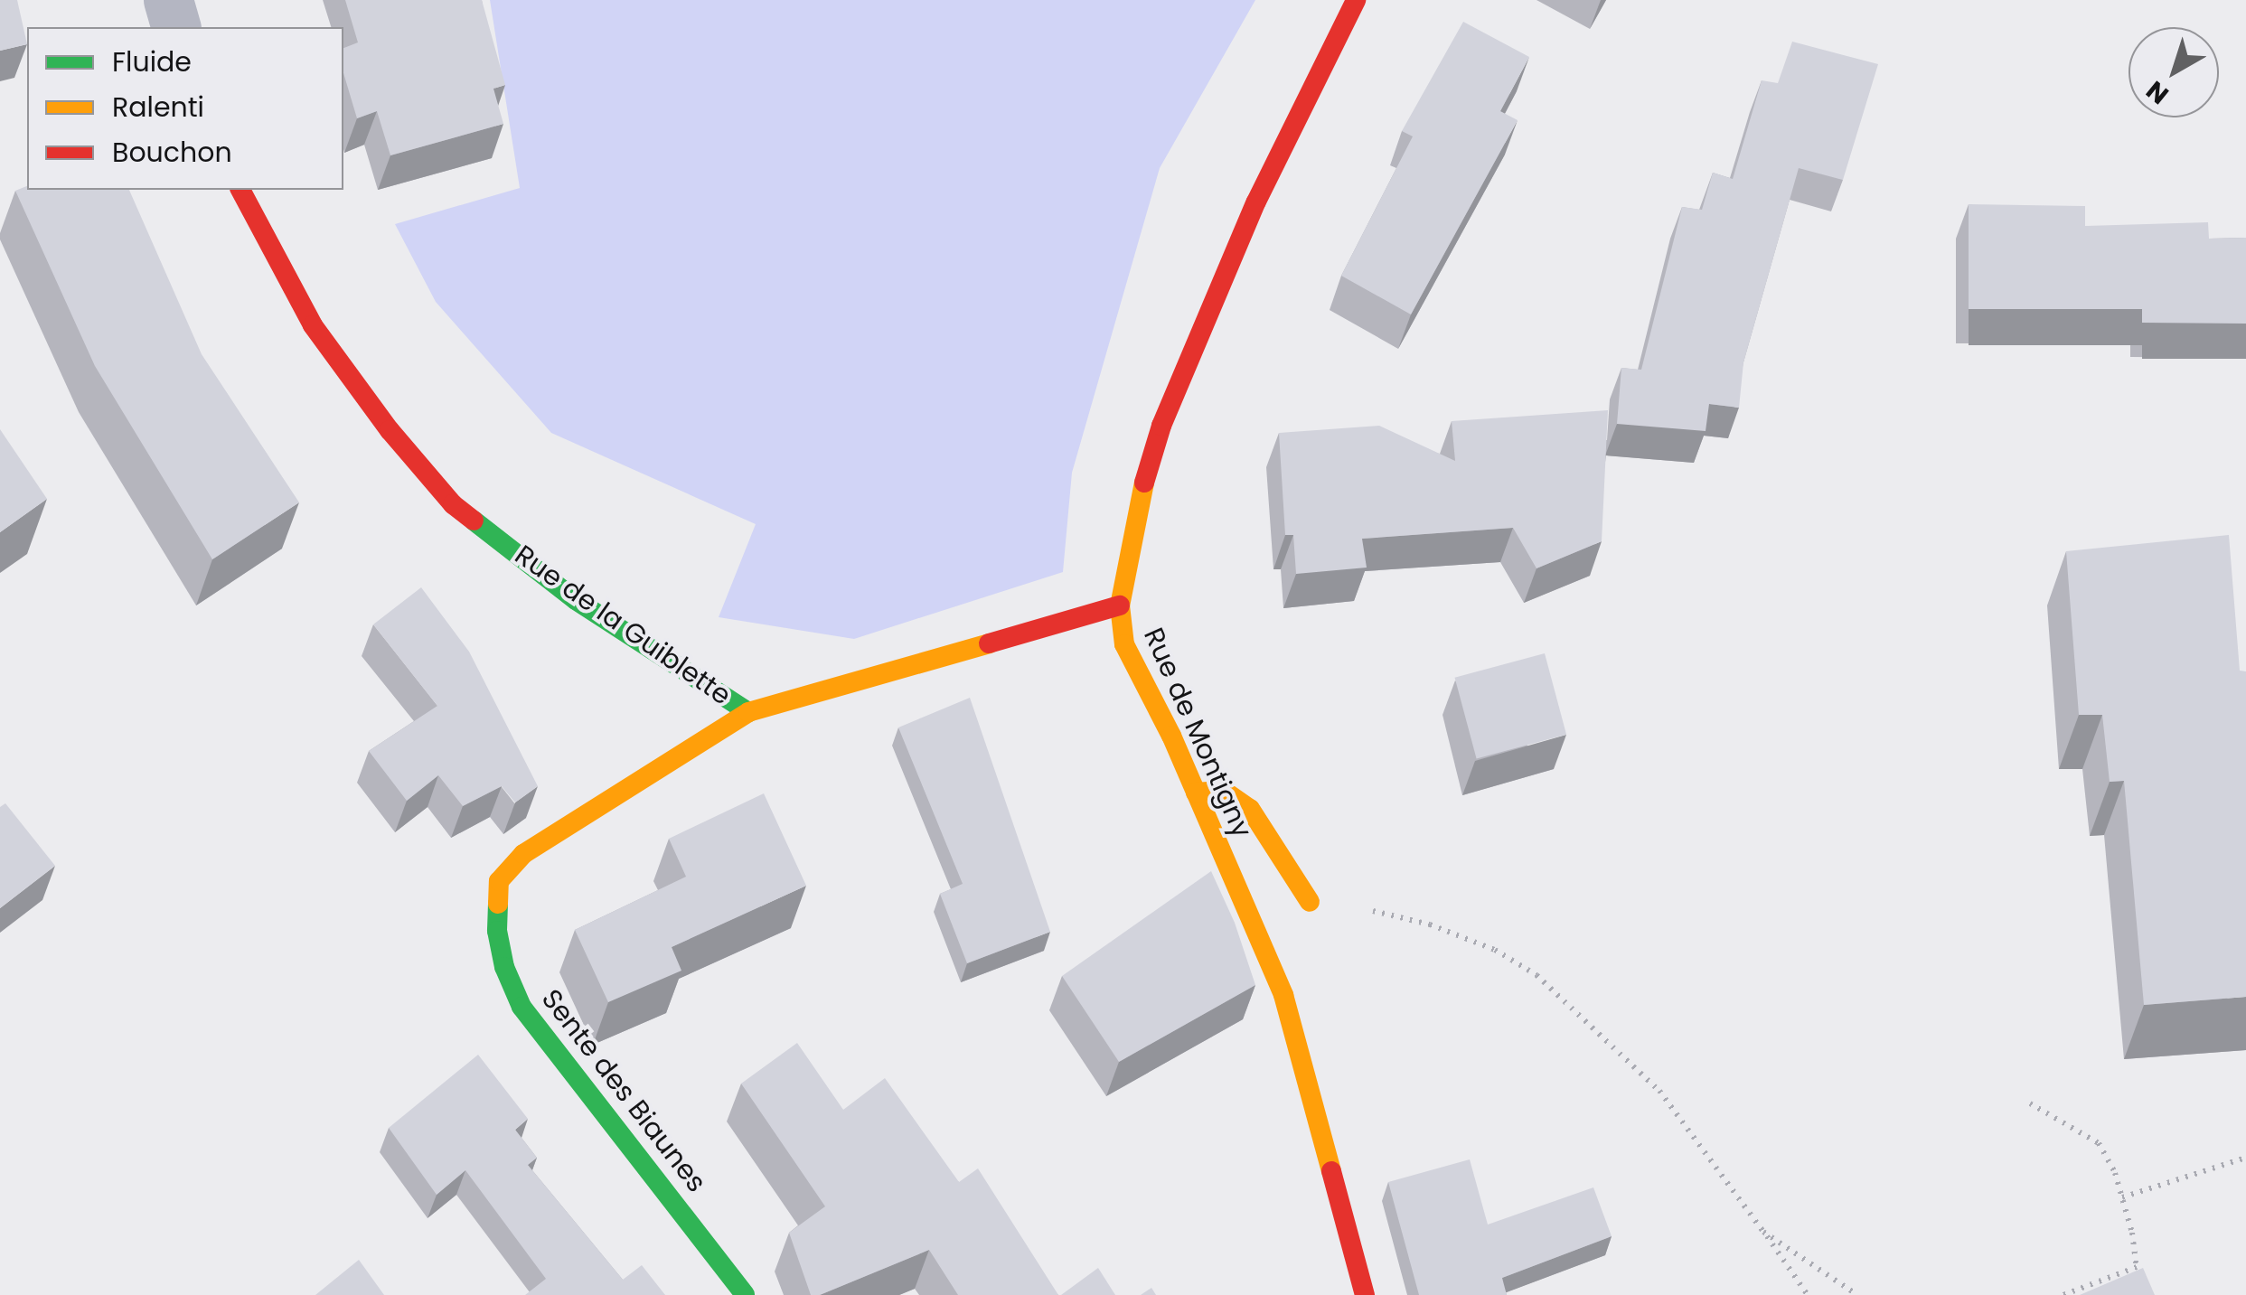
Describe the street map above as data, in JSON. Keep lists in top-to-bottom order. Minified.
{"streets":{"street":["Rue de la Guiblette","Rue de Montigny","Sente des Biaunes"]},"crossings":[["Rue de la Guiblette","Rue de Montigny"],["Rue de la Guiblette","Sente des Biaunes"]],"legend":["Fluide","Ralenti","Bouchon"],"north":"bottom left"}
